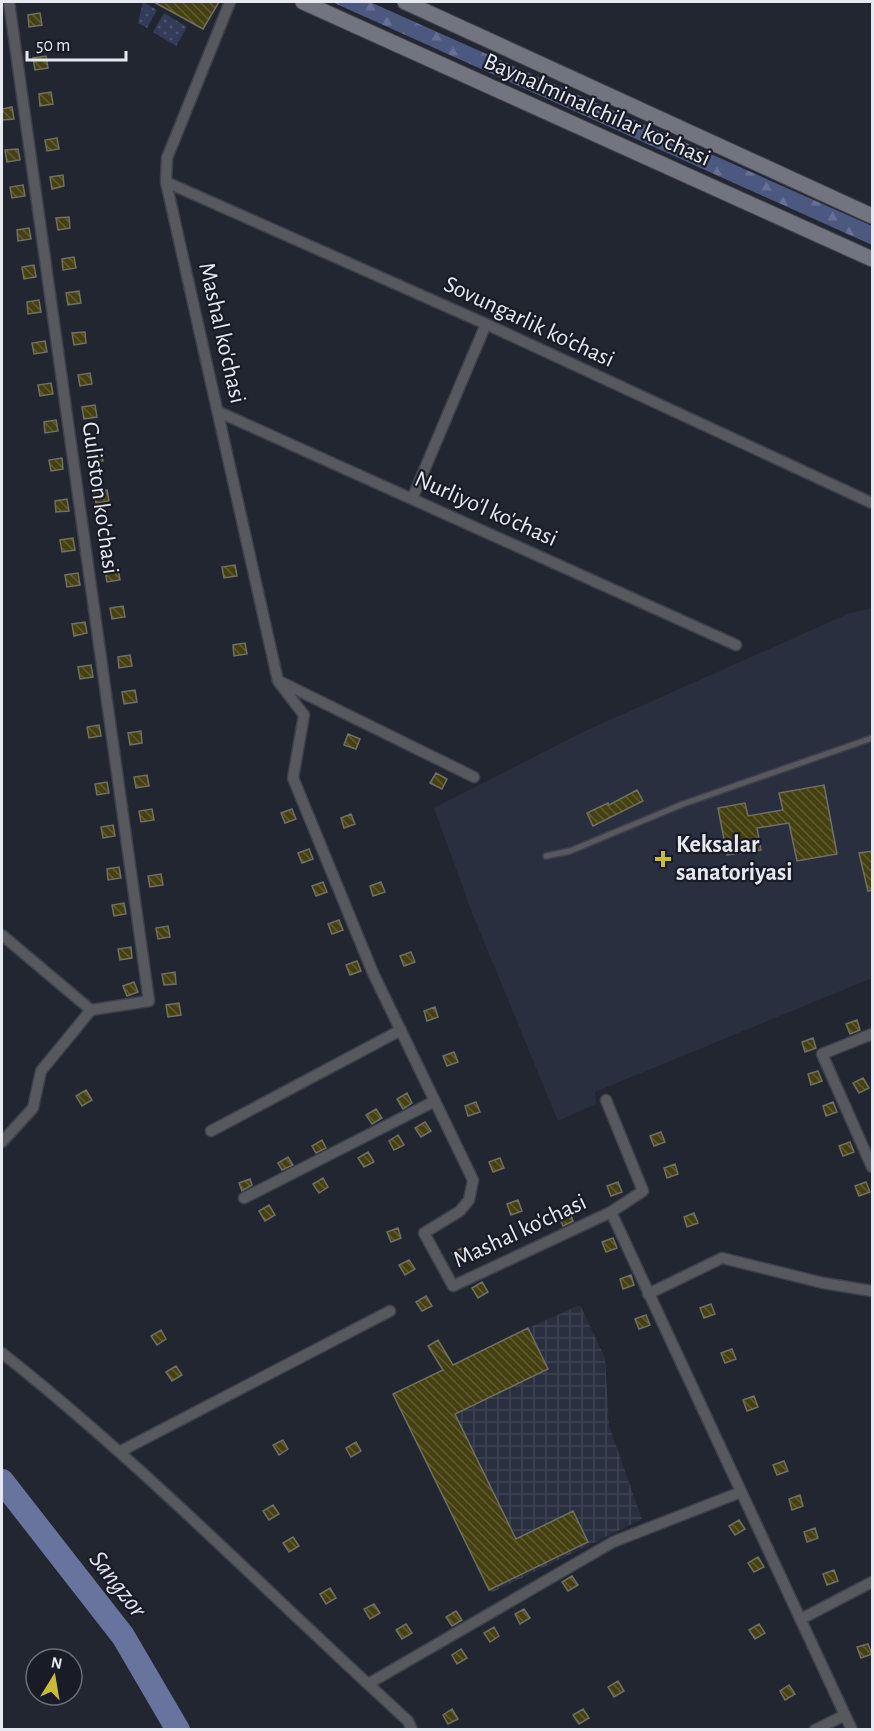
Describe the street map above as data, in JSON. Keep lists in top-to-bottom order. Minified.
{"streets":{"main road":["Baynalminalchilar ko’chasi"],"street":["Sovungarlik ko'chasi","Mashal ko'chasi","Guliston ko'chasi","Nurliyo'l ko'chasi"]},"crossings":[["Sovungarlik ko'chasi","Mashal ko'chasi"],["Mashal ko'chasi","Nurliyo'l ko'chasi"]],"water":["Sangzor"],"places":{"health":["Keksalar sanatoriyasi"]},"scale_bar":"50 m","north":"top"}
